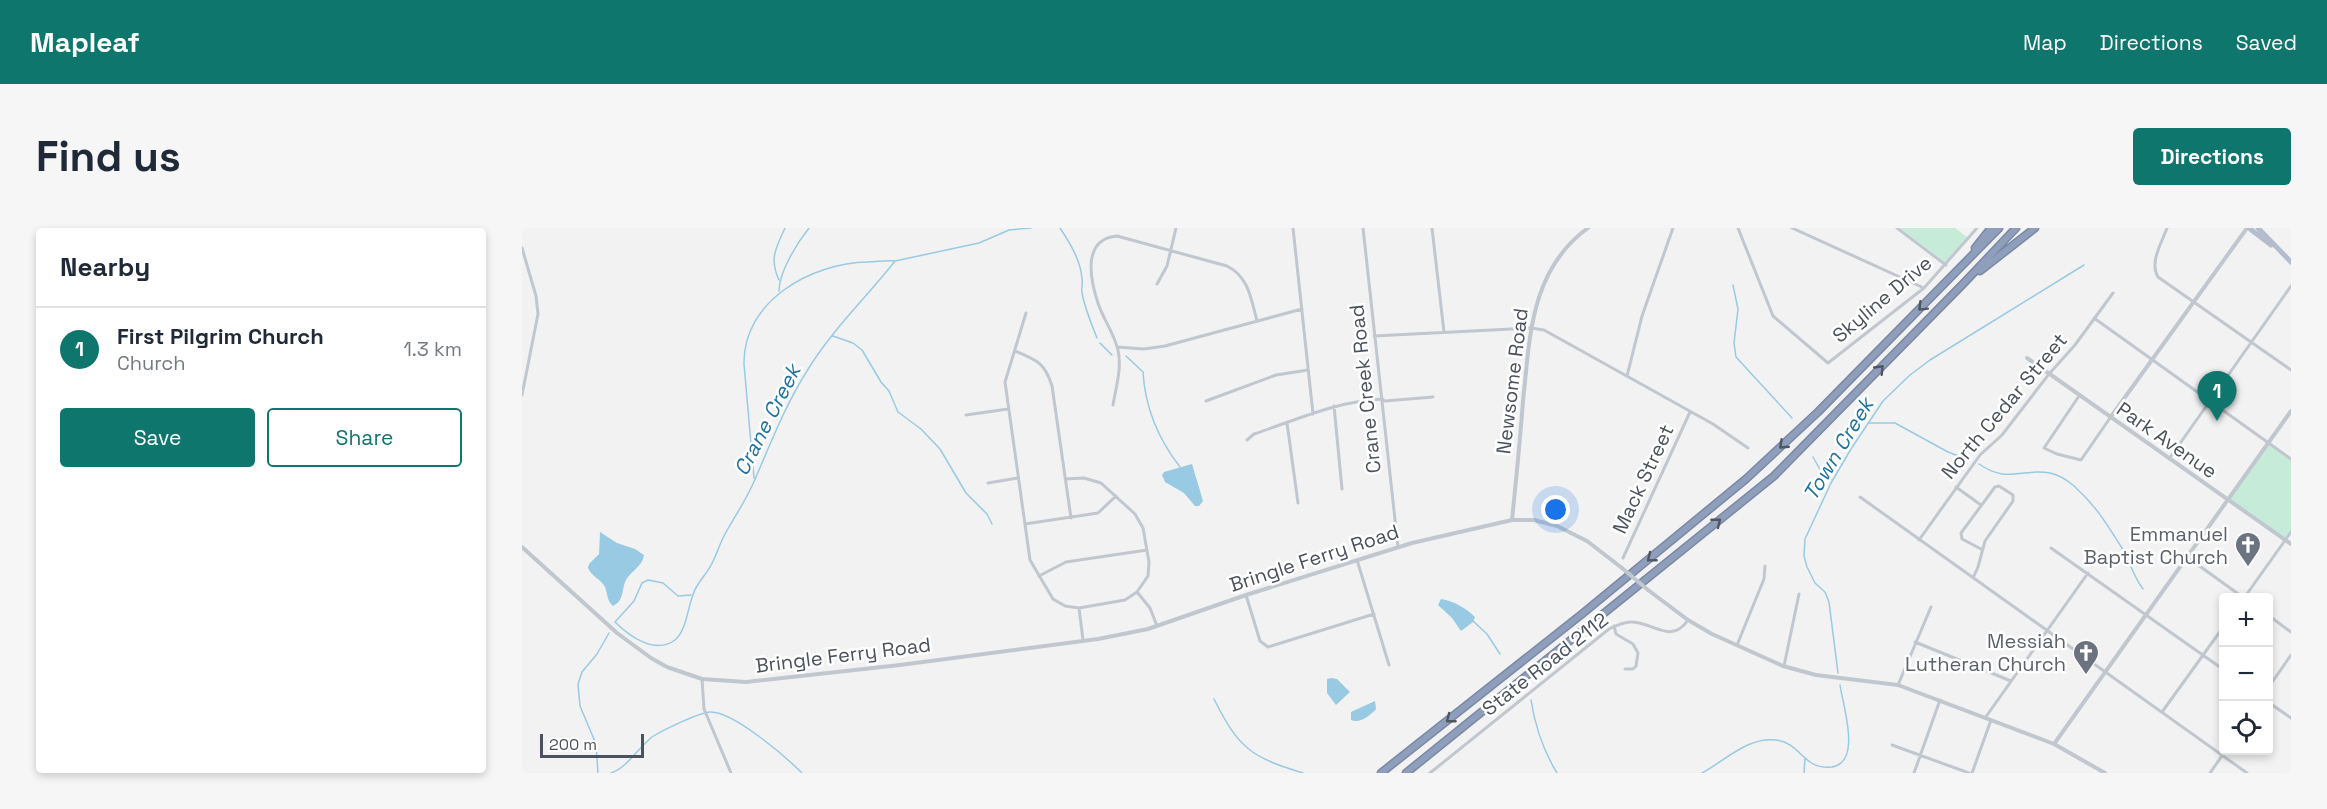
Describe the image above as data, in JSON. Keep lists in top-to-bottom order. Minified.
{"streets":{"street":["Skyline Drive","Newsome Road","Crane Creek Road","North Cedar Street","Park Avenue","Mack Street","Bringle Ferry Road","State Road 2112"]},"crossings":[["Newsome Road","Bringle Ferry Road"],["Crane Creek Road","Bringle Ferry Road"],["North Cedar Street","Park Avenue"],["Bringle Ferry Road","State Road 2112"]],"water":["Crane Creek","Town Creek"],"places":{"church":["Emmanuel Baptist Church","Messiah Lutheran Church"]},"scale_bar":"200 m","page":{"header":"Mapleaf","nav":["Map","Directions","Saved"],"buttons":["Directions",["Save","Share"]],"title":"Find us","heading":"Nearby","list":[{"mark":"1","name":"First Pilgrim Church","note":"Church","value":"1.3 km"}],"pins":"1","map_buttons":["+","−"],"scale":"200 m"}}
